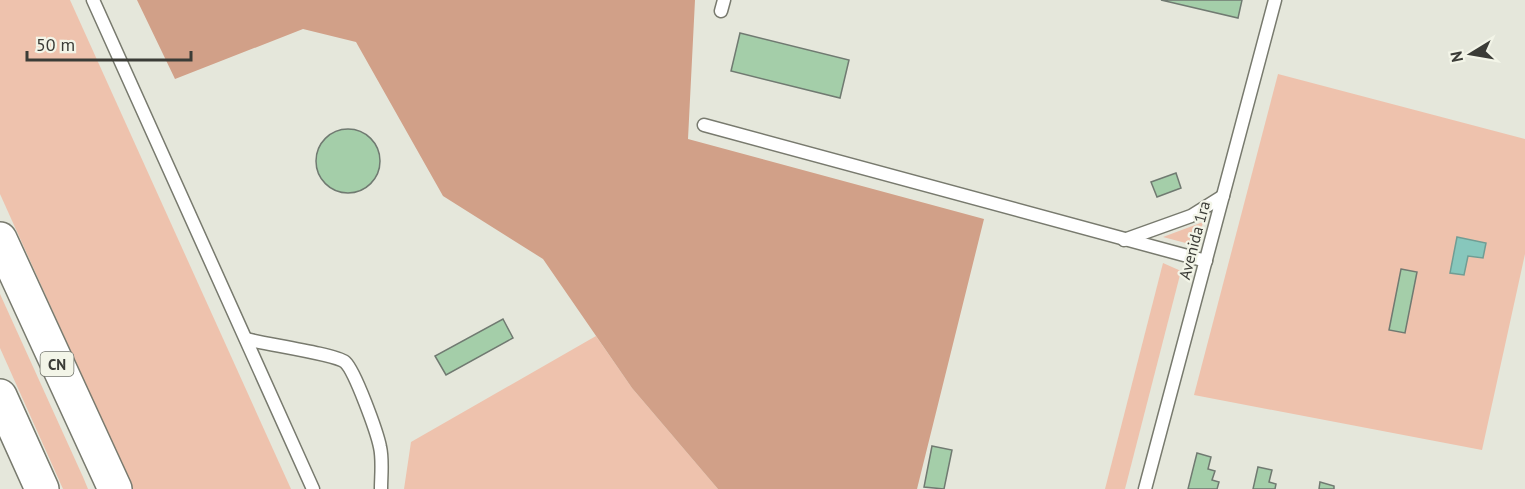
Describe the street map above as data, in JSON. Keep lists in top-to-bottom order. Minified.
{"streets":{"highway":["CN"],"lane":["Avenida 1ra"]},"scale_bar":"50 m","north":"left"}
